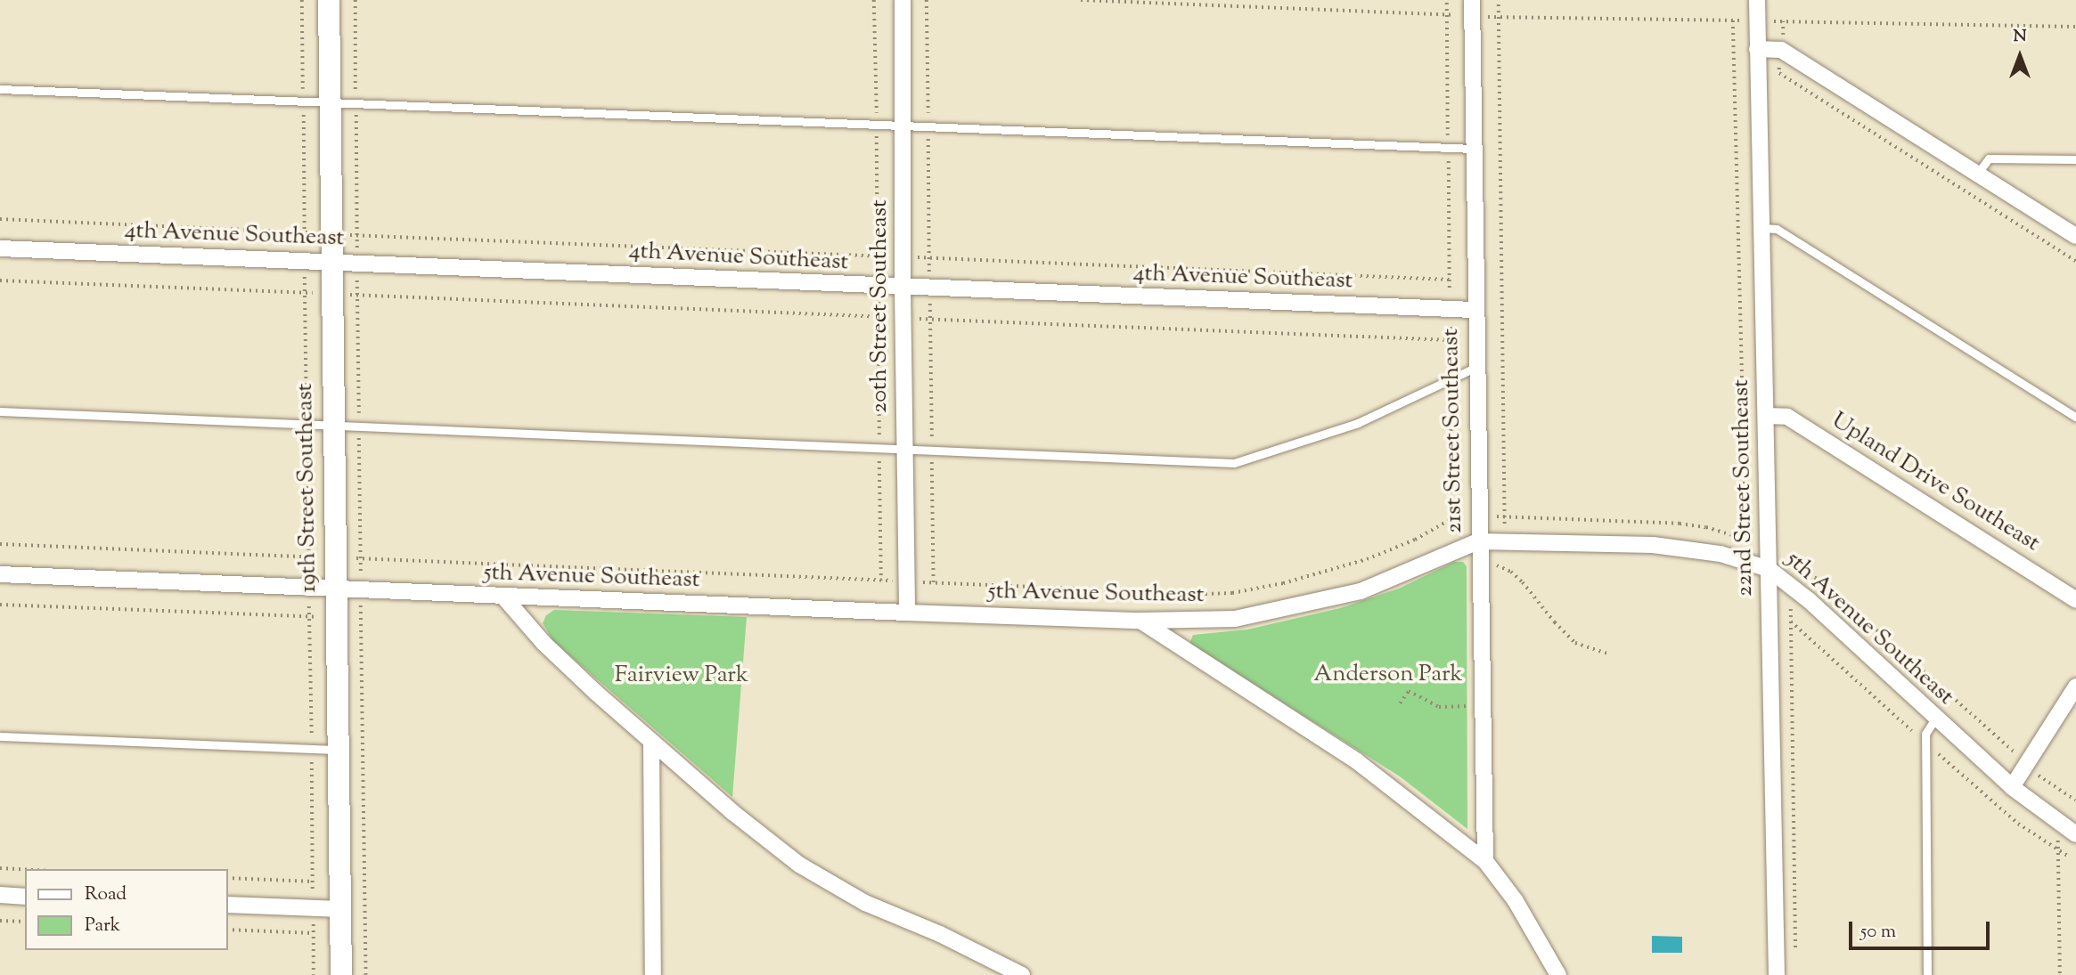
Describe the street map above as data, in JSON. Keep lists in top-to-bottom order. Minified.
{"streets":{"main road":["19th Street Southeast"],"street":["4th Avenue Southeast","20th Street Southeast","21st Street Southeast","Upland Drive Southeast","22nd Street Southeast","5th Avenue Southeast"]},"crossings":[["4th Avenue Southeast","20th Street Southeast"],["4th Avenue Southeast","21st Street Southeast"],["4th Avenue Southeast","19th Street Southeast"],["20th Street Southeast","5th Avenue Southeast"],["21st Street Southeast","5th Avenue Southeast"],["Upland Drive Southeast","22nd Street Southeast"],["19th Street Southeast","5th Avenue Southeast"],["22nd Street Southeast","5th Avenue Southeast"]],"parks":["Anderson Park","Fairview Park"],"legend":["Road","Park"],"scale_bar":"50 m","north":"top"}
